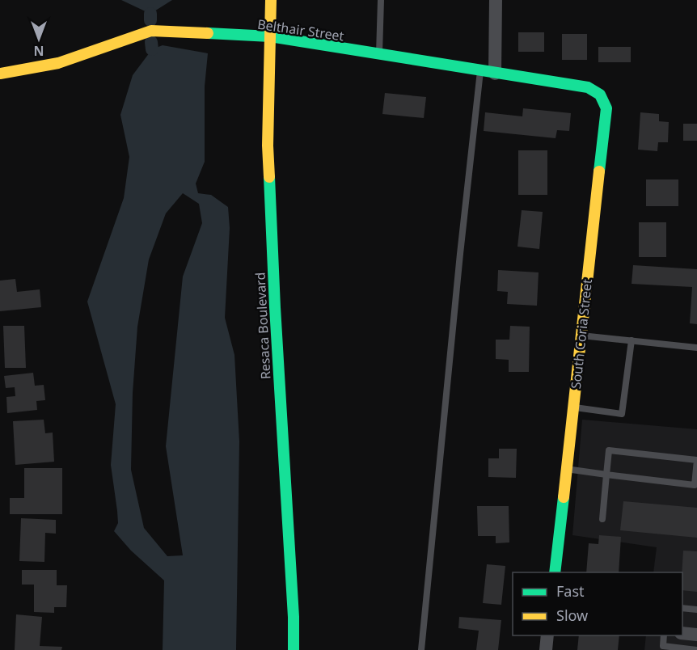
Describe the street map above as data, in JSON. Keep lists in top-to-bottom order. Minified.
{"streets":{"street":["Belthair Street","Resaca Boulevard","South Coria Street"]},"crossings":[["Belthair Street","Resaca Boulevard"],["Belthair Street","South Coria Street"]],"legend":["Fast","Slow"],"north":"bottom"}
